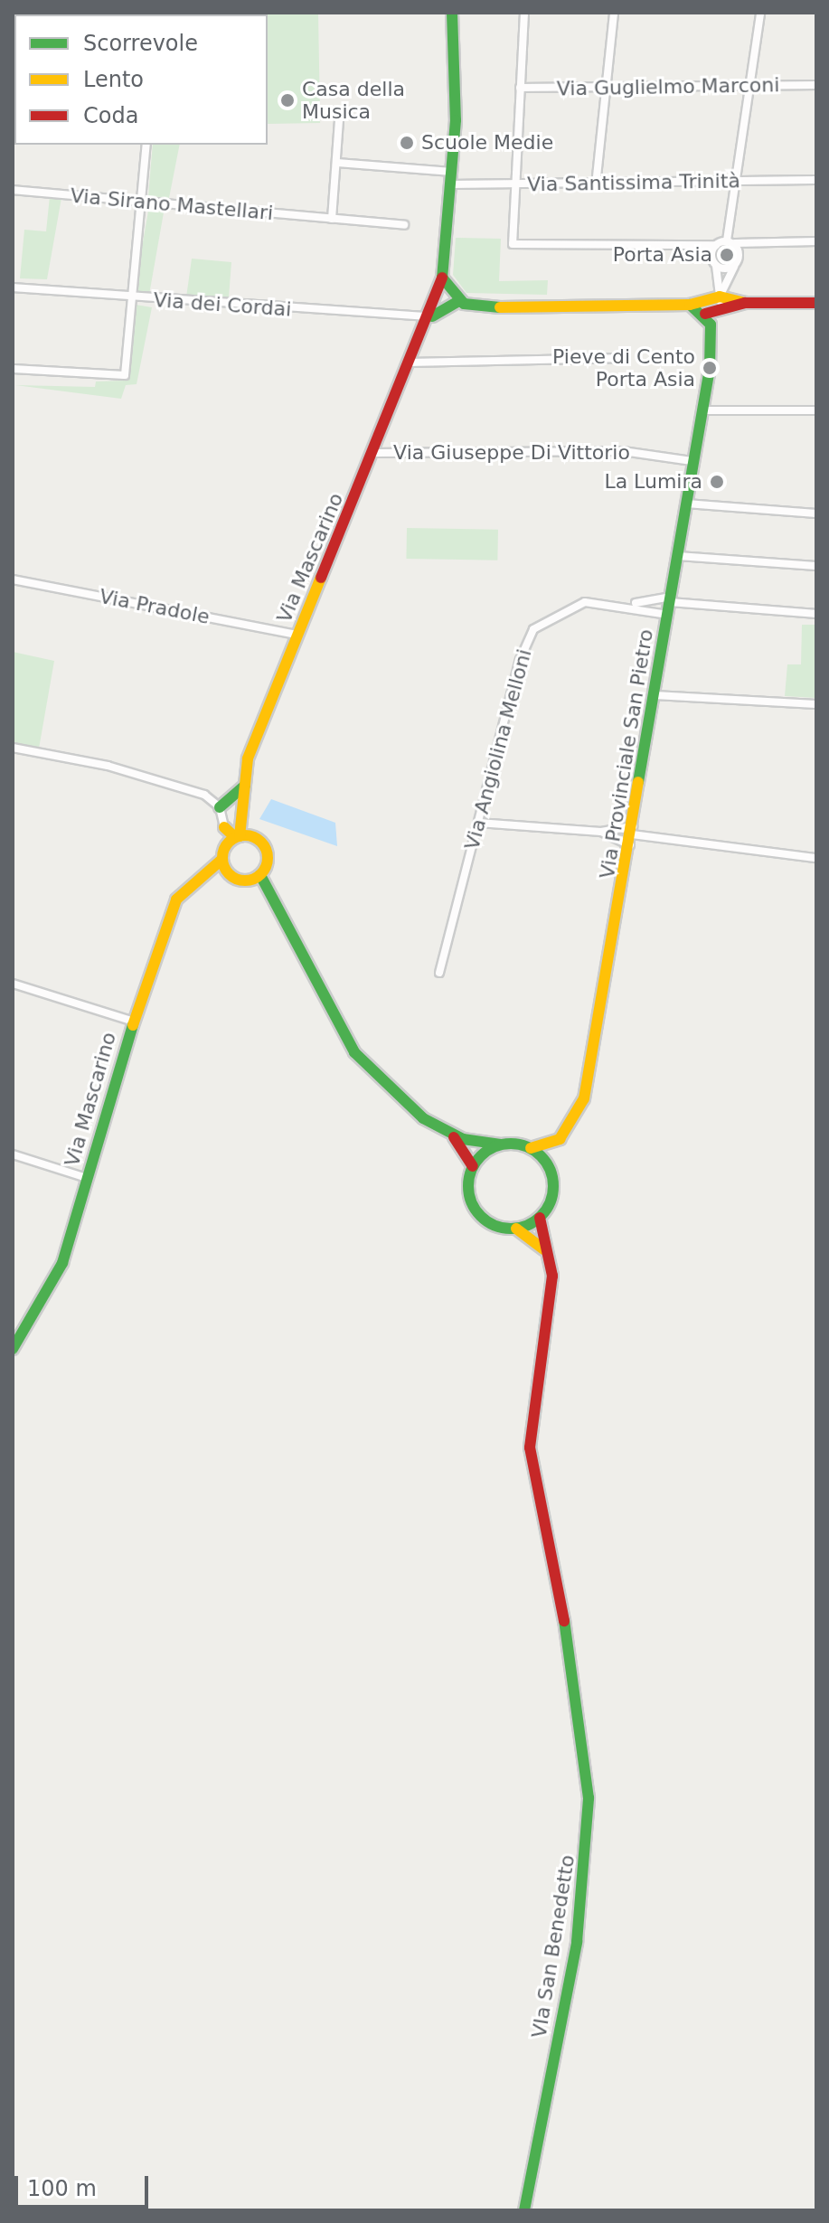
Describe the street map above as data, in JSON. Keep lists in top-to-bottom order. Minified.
{"streets":{"main road":["Via Mascarino","Via Provinciale San Pietro","VIa San Benedetto"],"street":["Via Guglielmo Marconi","Via Santissima Trinità","Via Sirano Mastellari","Via dei Cordai","Via Giuseppe Di Vittorio","Via Pradole","Via Angiolina Melloni"]},"crossings":[["Via Santissima Trinità","Via Mascarino"],["Via dei Cordai","Via Mascarino"],["Via Giuseppe Di Vittorio","Via Mascarino"],["Via Giuseppe Di Vittorio","Via Provinciale San Pietro"],["Via Mascarino","Via Pradole"],["Via Angiolina Melloni","Via Provinciale San Pietro"]],"places":["Casa della Musica","Scuole Medie","Porta Asia","Pieve di Cento Porta Asia","La Lumira"],"legend":["Scorrevole","Lento","Coda"],"scale_bar":"100 m"}
